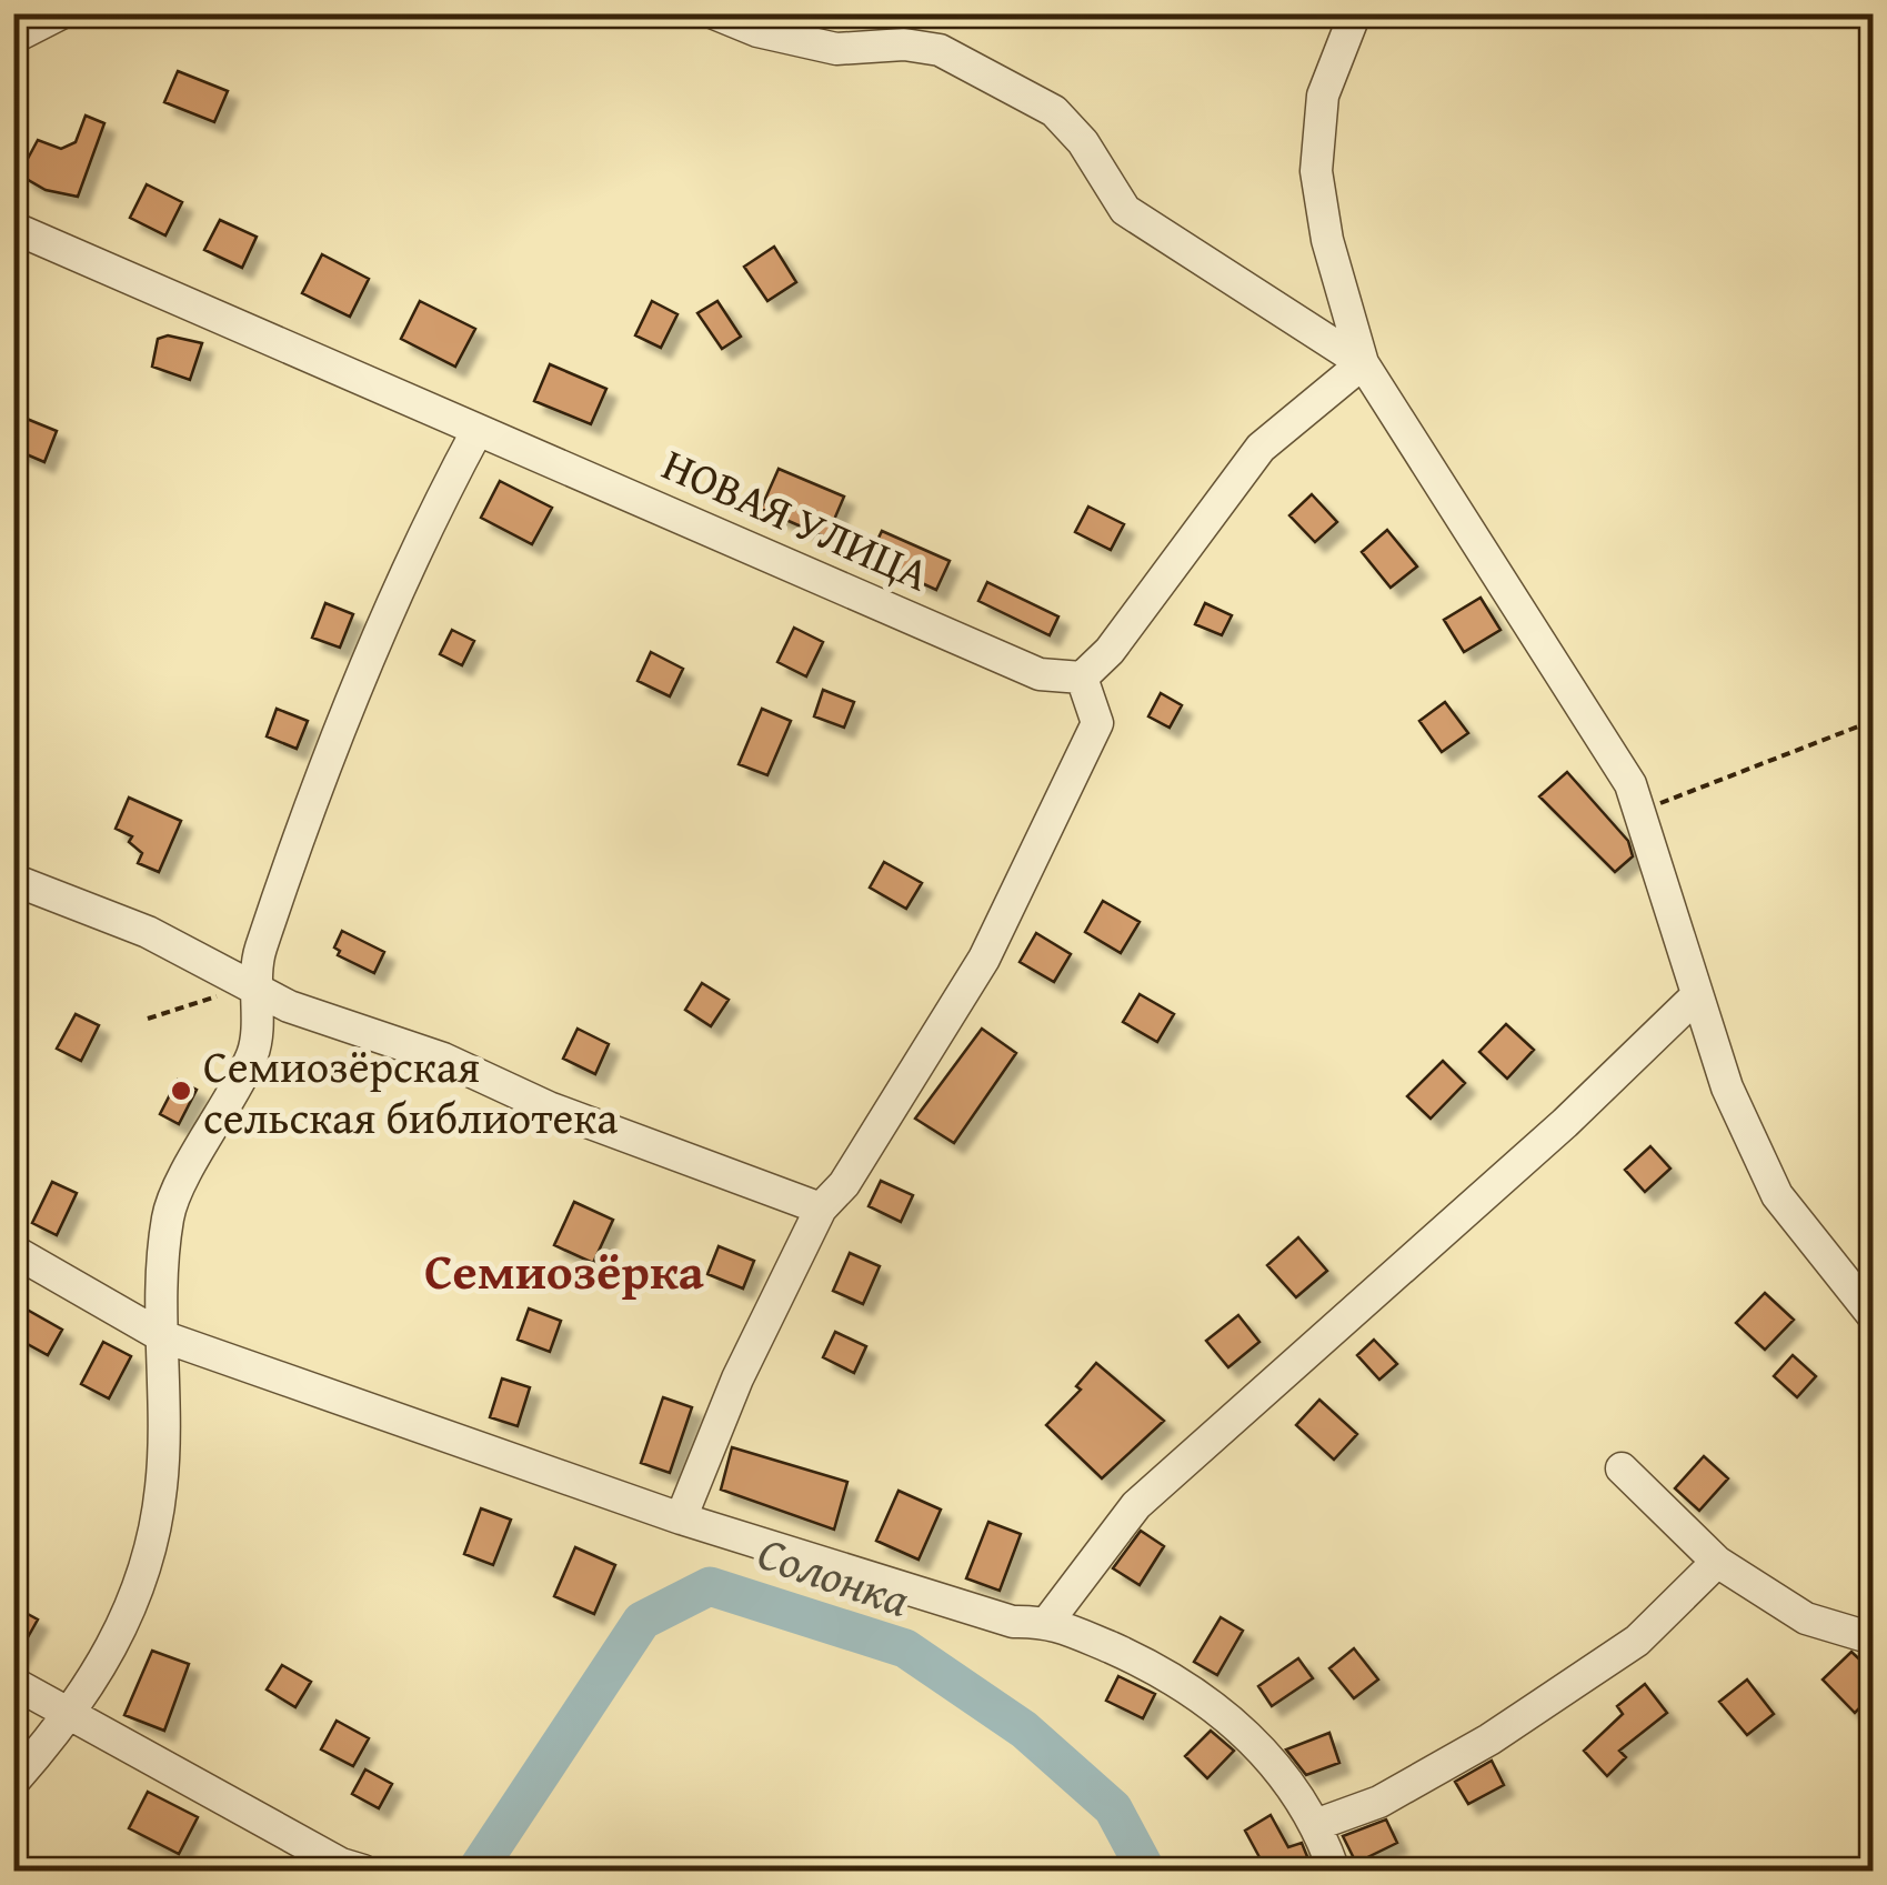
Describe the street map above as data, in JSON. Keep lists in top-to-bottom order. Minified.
{"streets":{"street":["НОВАЯ УЛИЦА"]},"districts":["Семиозёрка"],"water":["Солонка"],"places":["Семиозёрская сельская библиотека"]}
